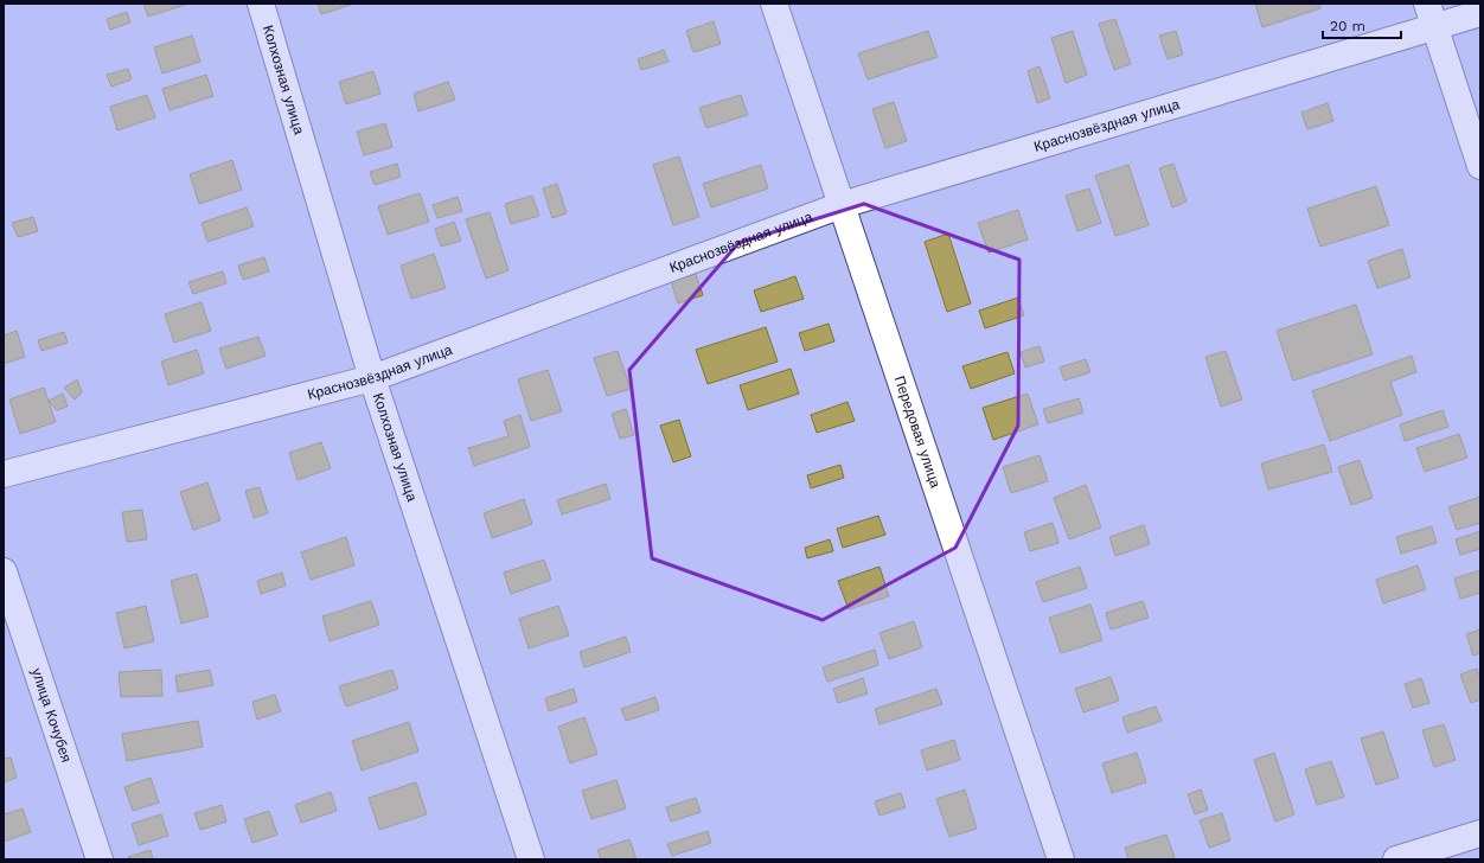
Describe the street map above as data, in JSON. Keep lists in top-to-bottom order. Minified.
{"streets":{"street":["Колхозная улица","Краснозвёздная улица","Передовая улица","улица Кочубея"]},"crossings":[["Колхозная улица","Краснозвёздная улица"],["Краснозвёздная улица","Передовая улица"]],"scale_bar":"20 m"}
